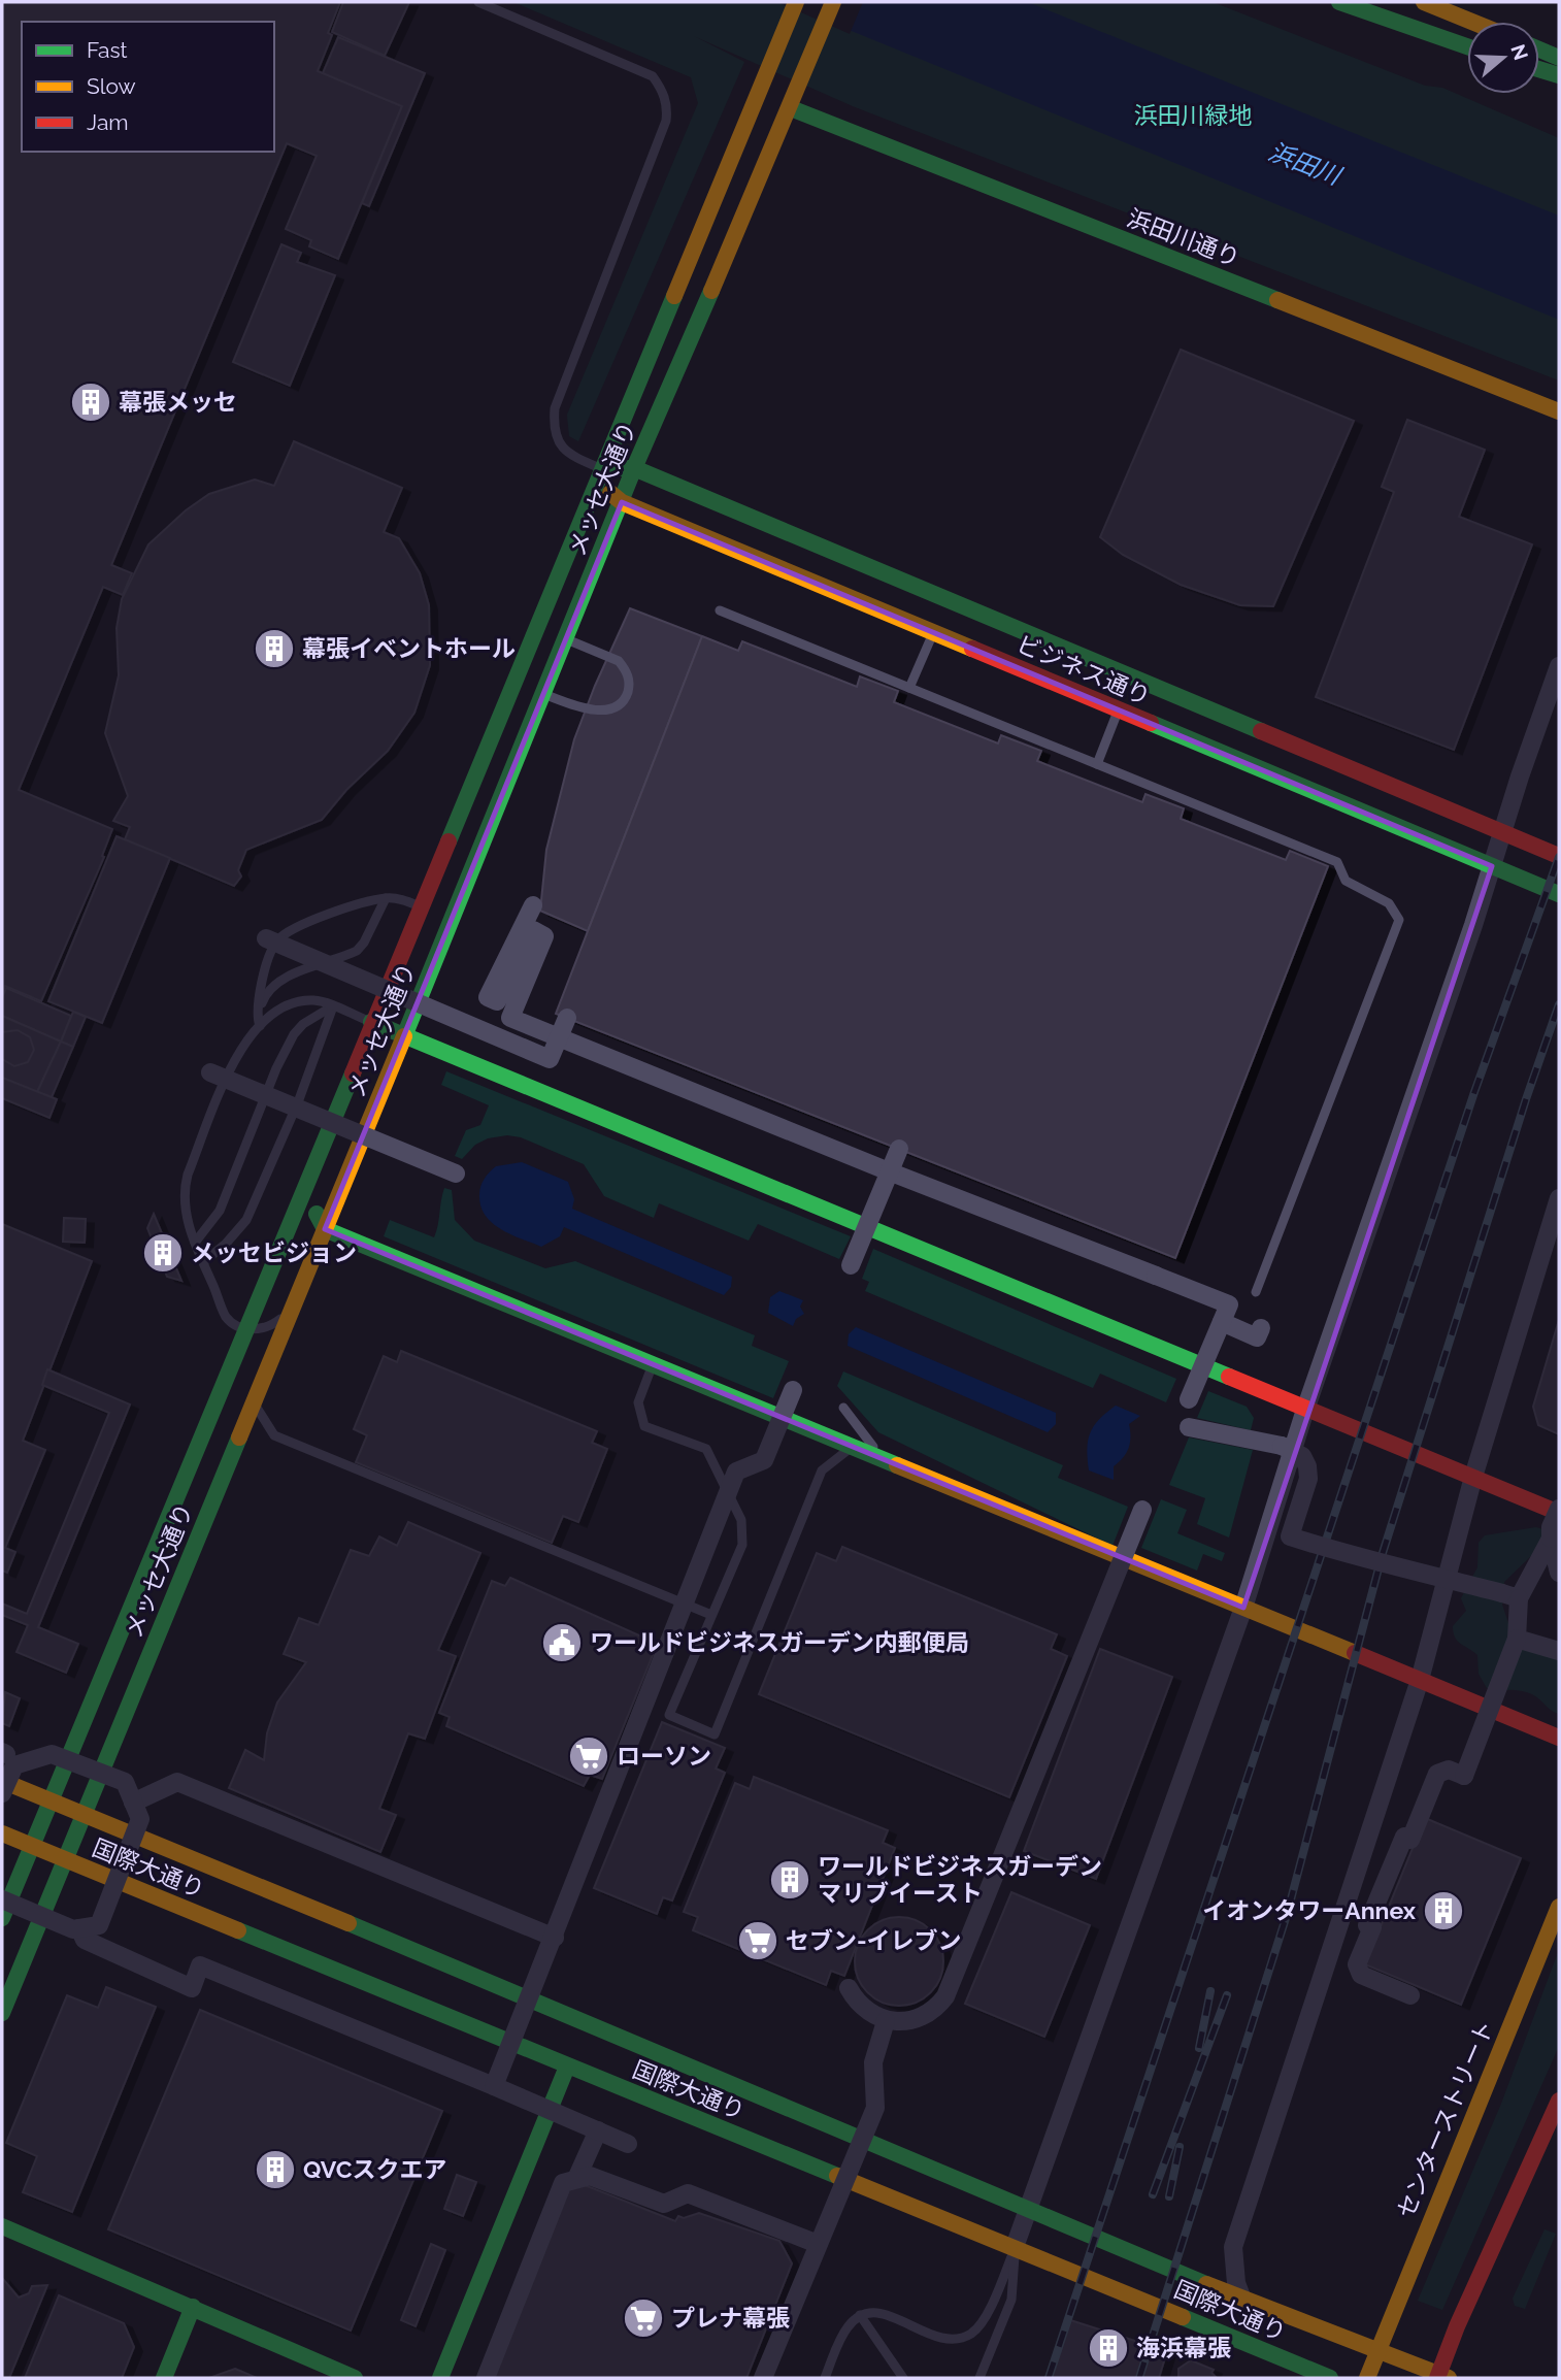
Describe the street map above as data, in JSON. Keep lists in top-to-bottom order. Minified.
{"streets":{"street":["浜田川通り","メッセ大通り","ビジネス通り","国際大通り","センターストリート"]},"crossings":[["浜田川通り","メッセ大通り"],["メッセ大通り","ビジネス通り"],["メッセ大通り","国際大通り"],["国際大通り","センターストリート"]],"water":["浜田川"],"parks":["浜田川緑地"],"places":{"building":["幕張メッセ","幕張イベントホール","メッセビジョン","ワールドビジネスガーデン マリブイースト","イオンタワーAnnex","QVCスクエア","海浜幕張"],"public building":["ワールドビジネスガーデン内郵便局"],"supermarket":["ローソン","セブン-イレブン","プレナ幕張"]},"legend":["Fast","Slow","Jam"],"north":"right"}
